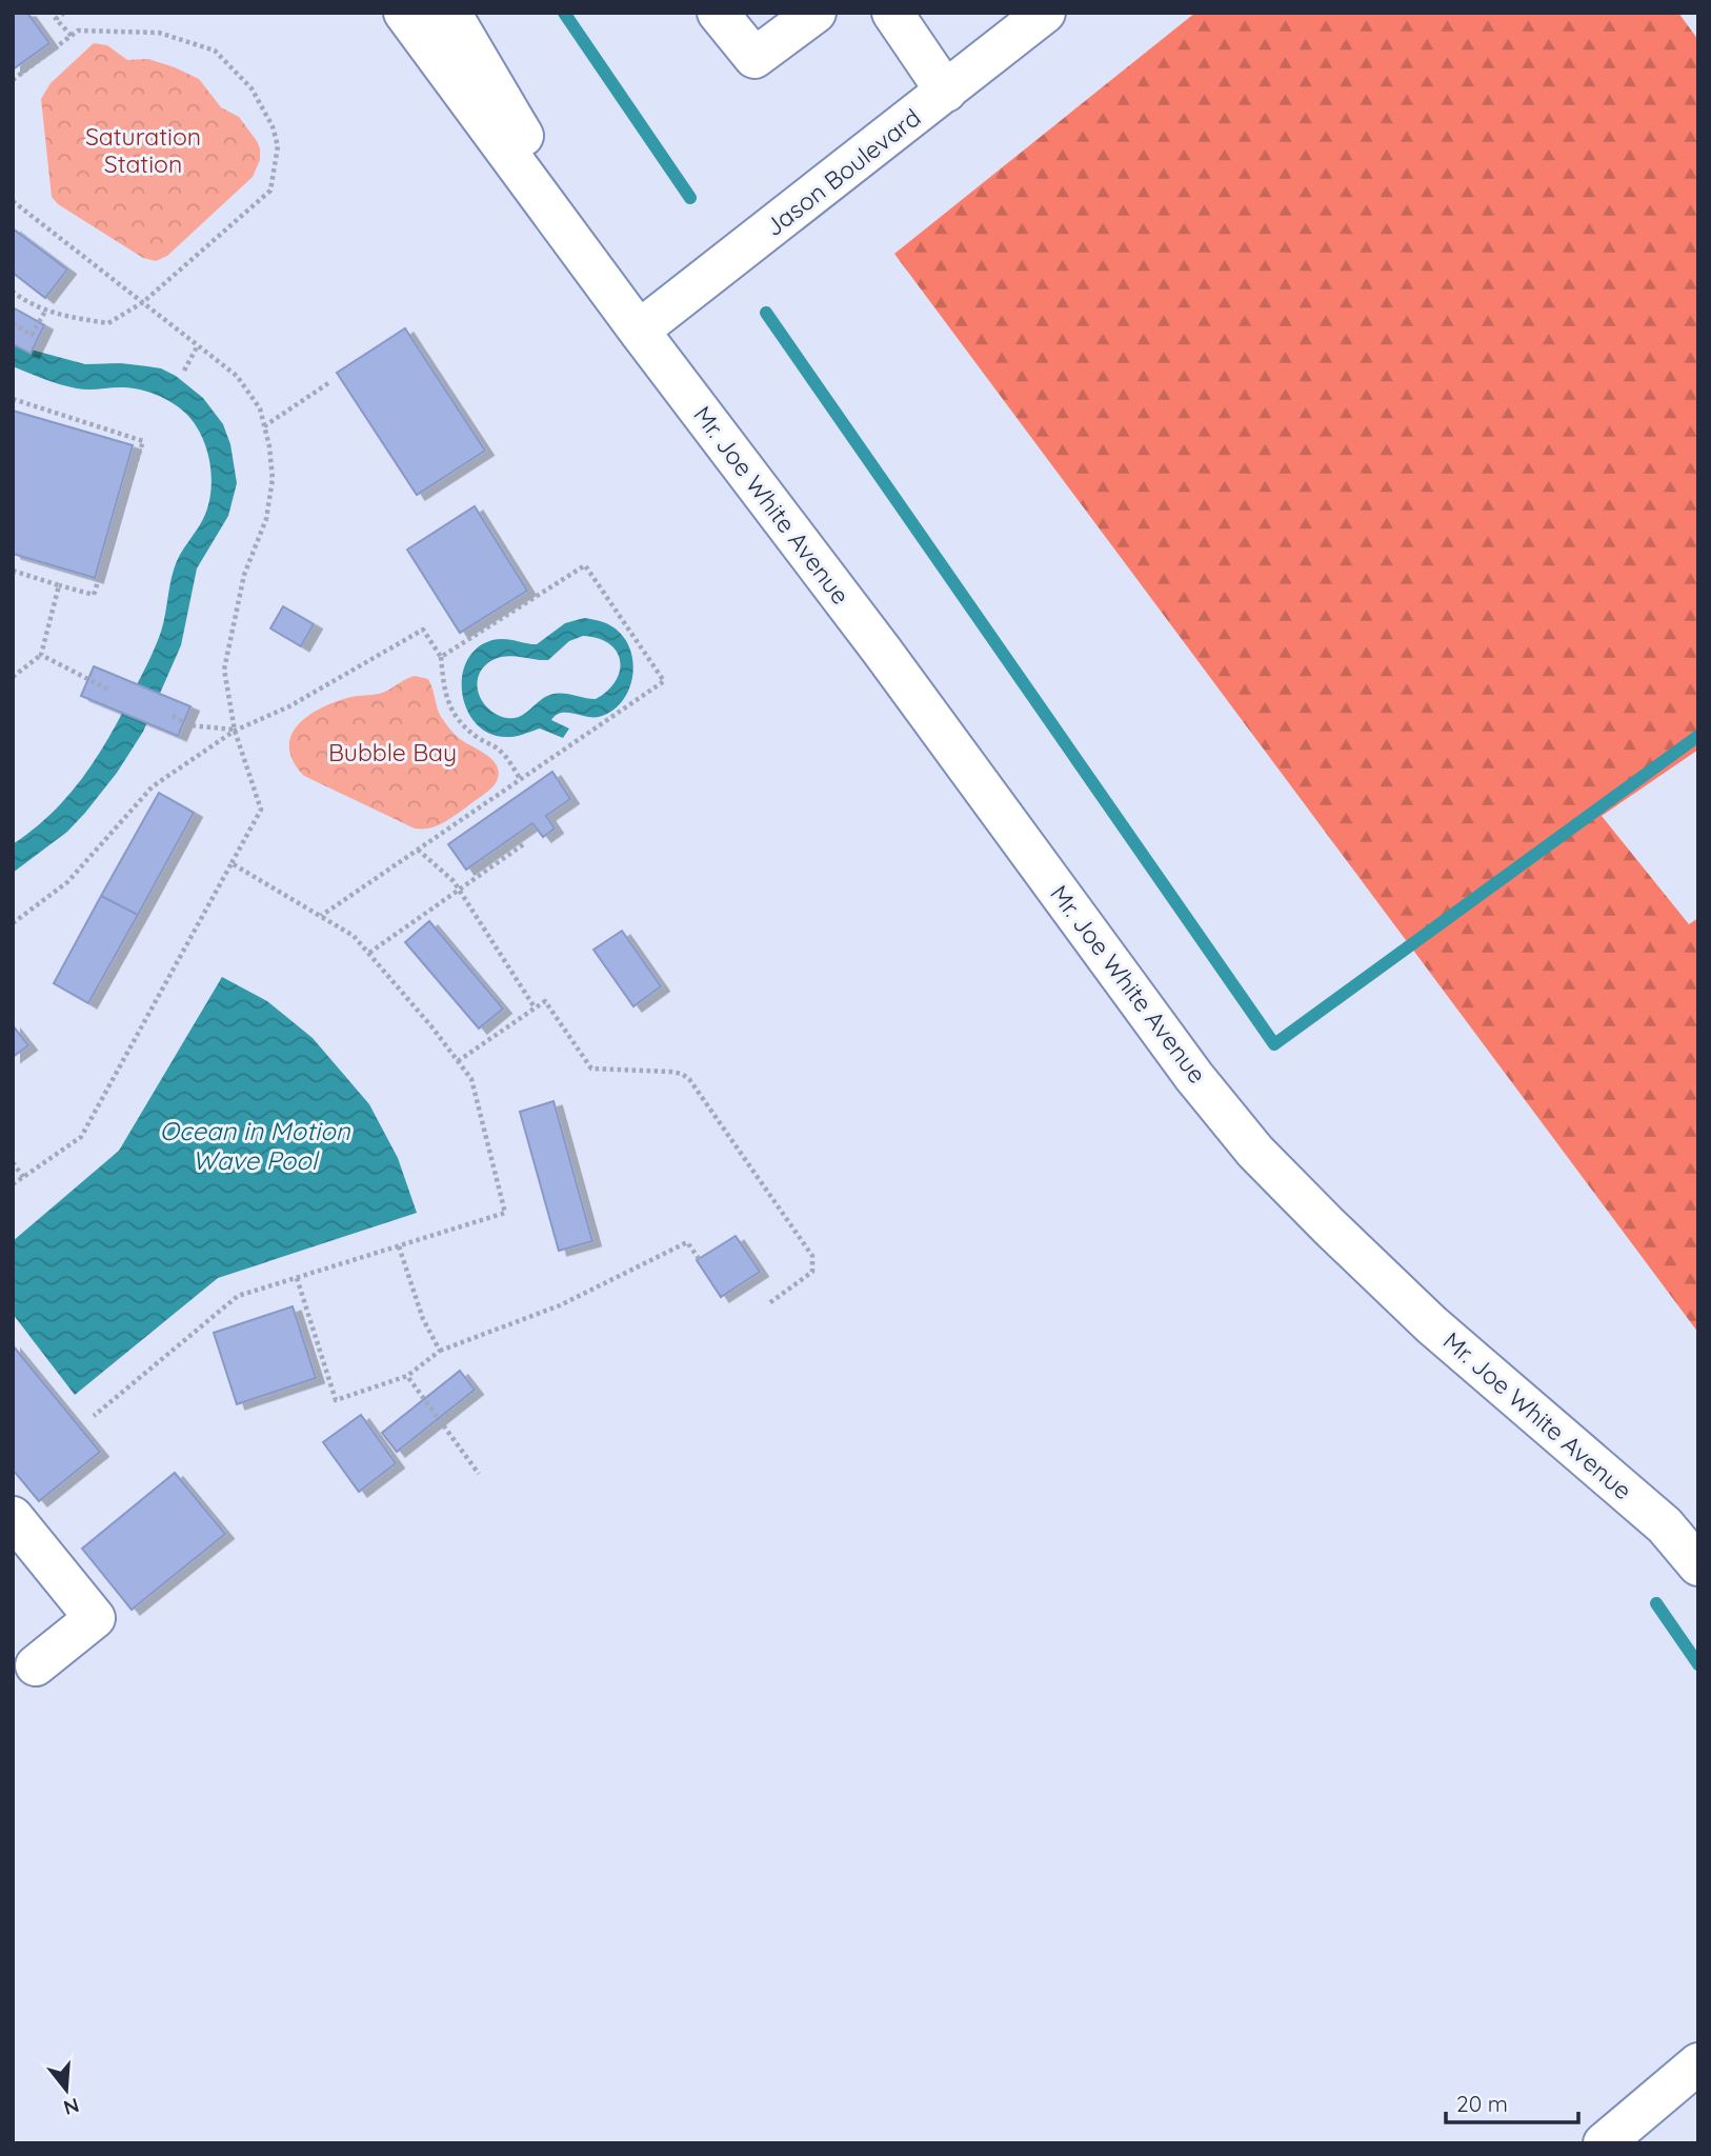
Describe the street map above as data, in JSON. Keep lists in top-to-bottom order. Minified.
{"streets":{"street":["Jason Boulevard","Mr. Joe White Avenue"]},"crossings":[["Jason Boulevard","Mr. Joe White Avenue"]],"water":["Ocean in Motion Wave Pool"],"parks":["Saturation Station","Bubble Bay"],"scale_bar":"20 m","north":"bottom"}
